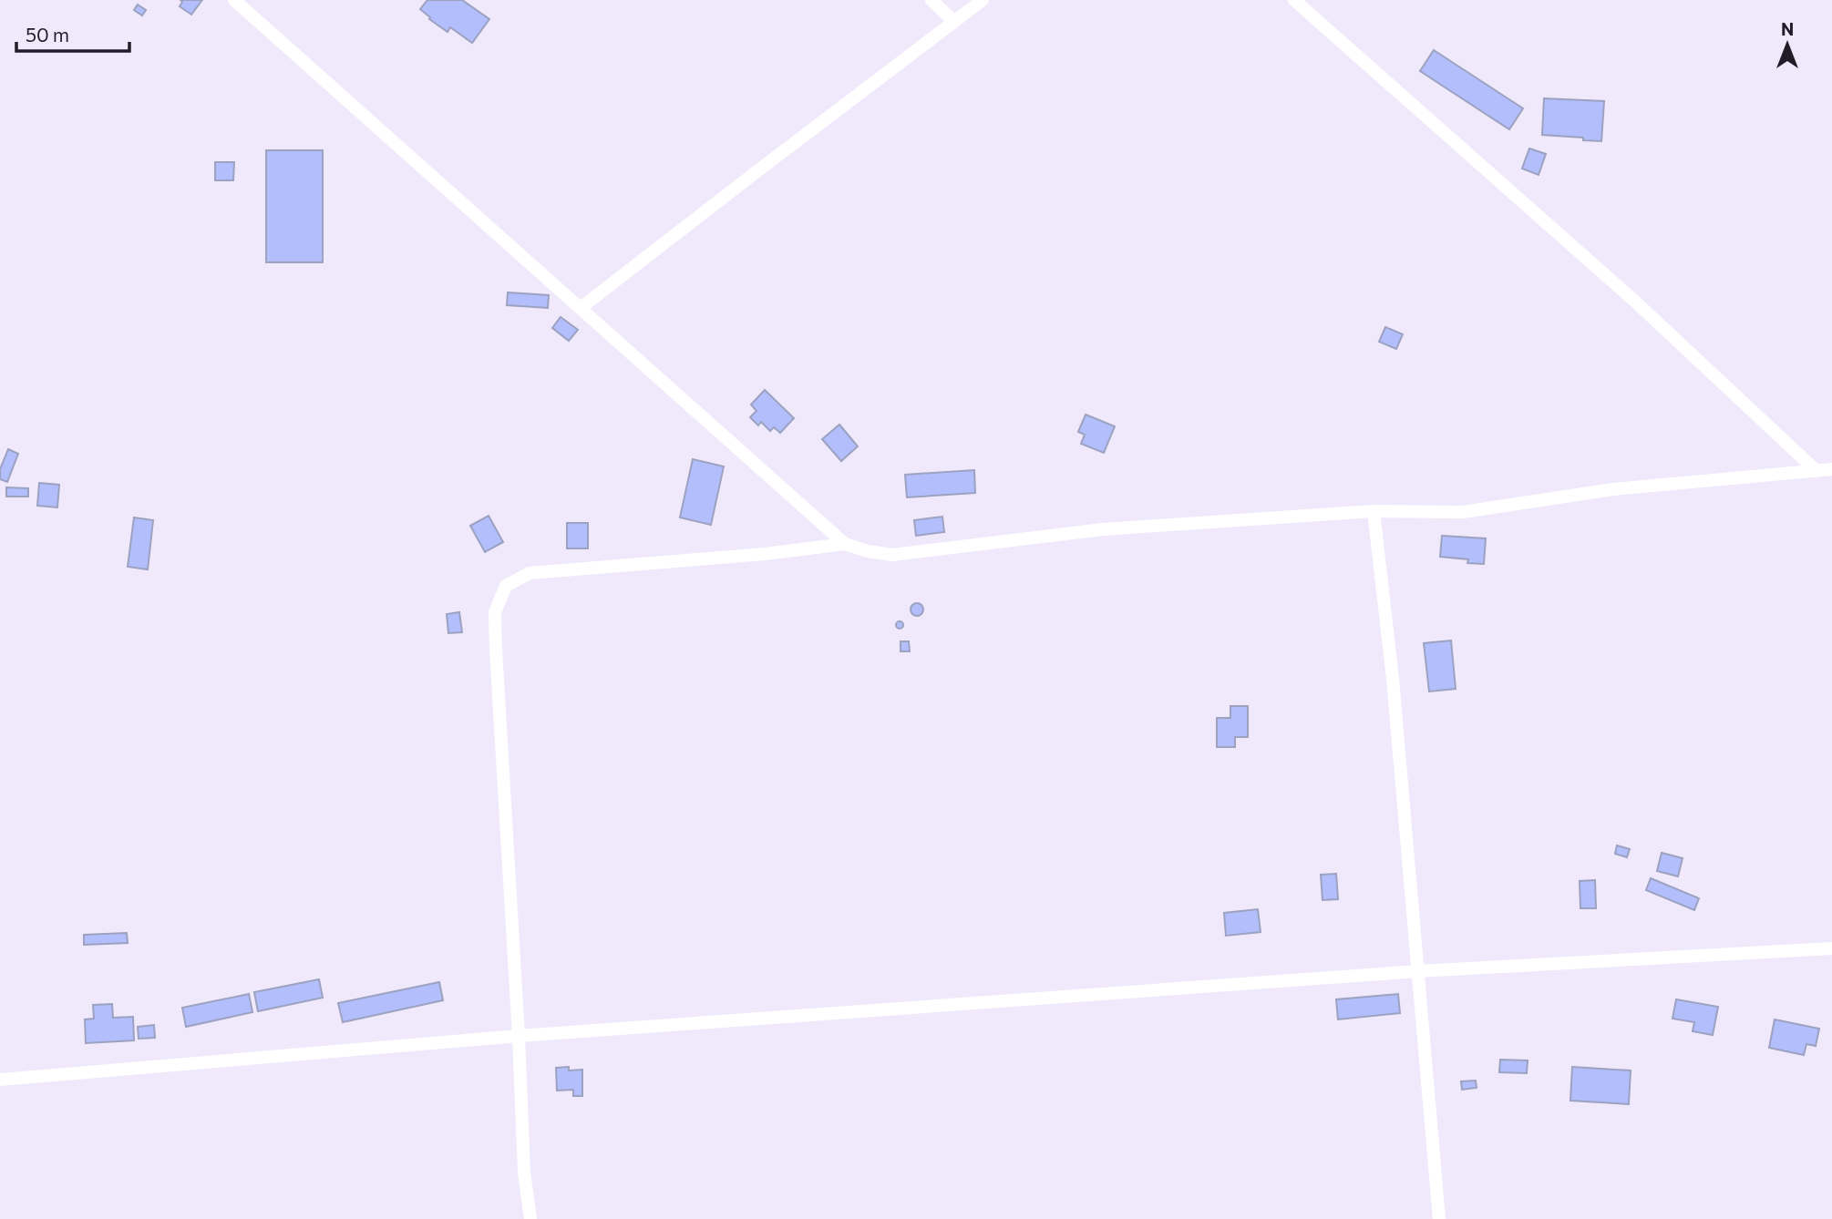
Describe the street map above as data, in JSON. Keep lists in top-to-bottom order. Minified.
{"scale_bar":"50 m","north":"top"}
